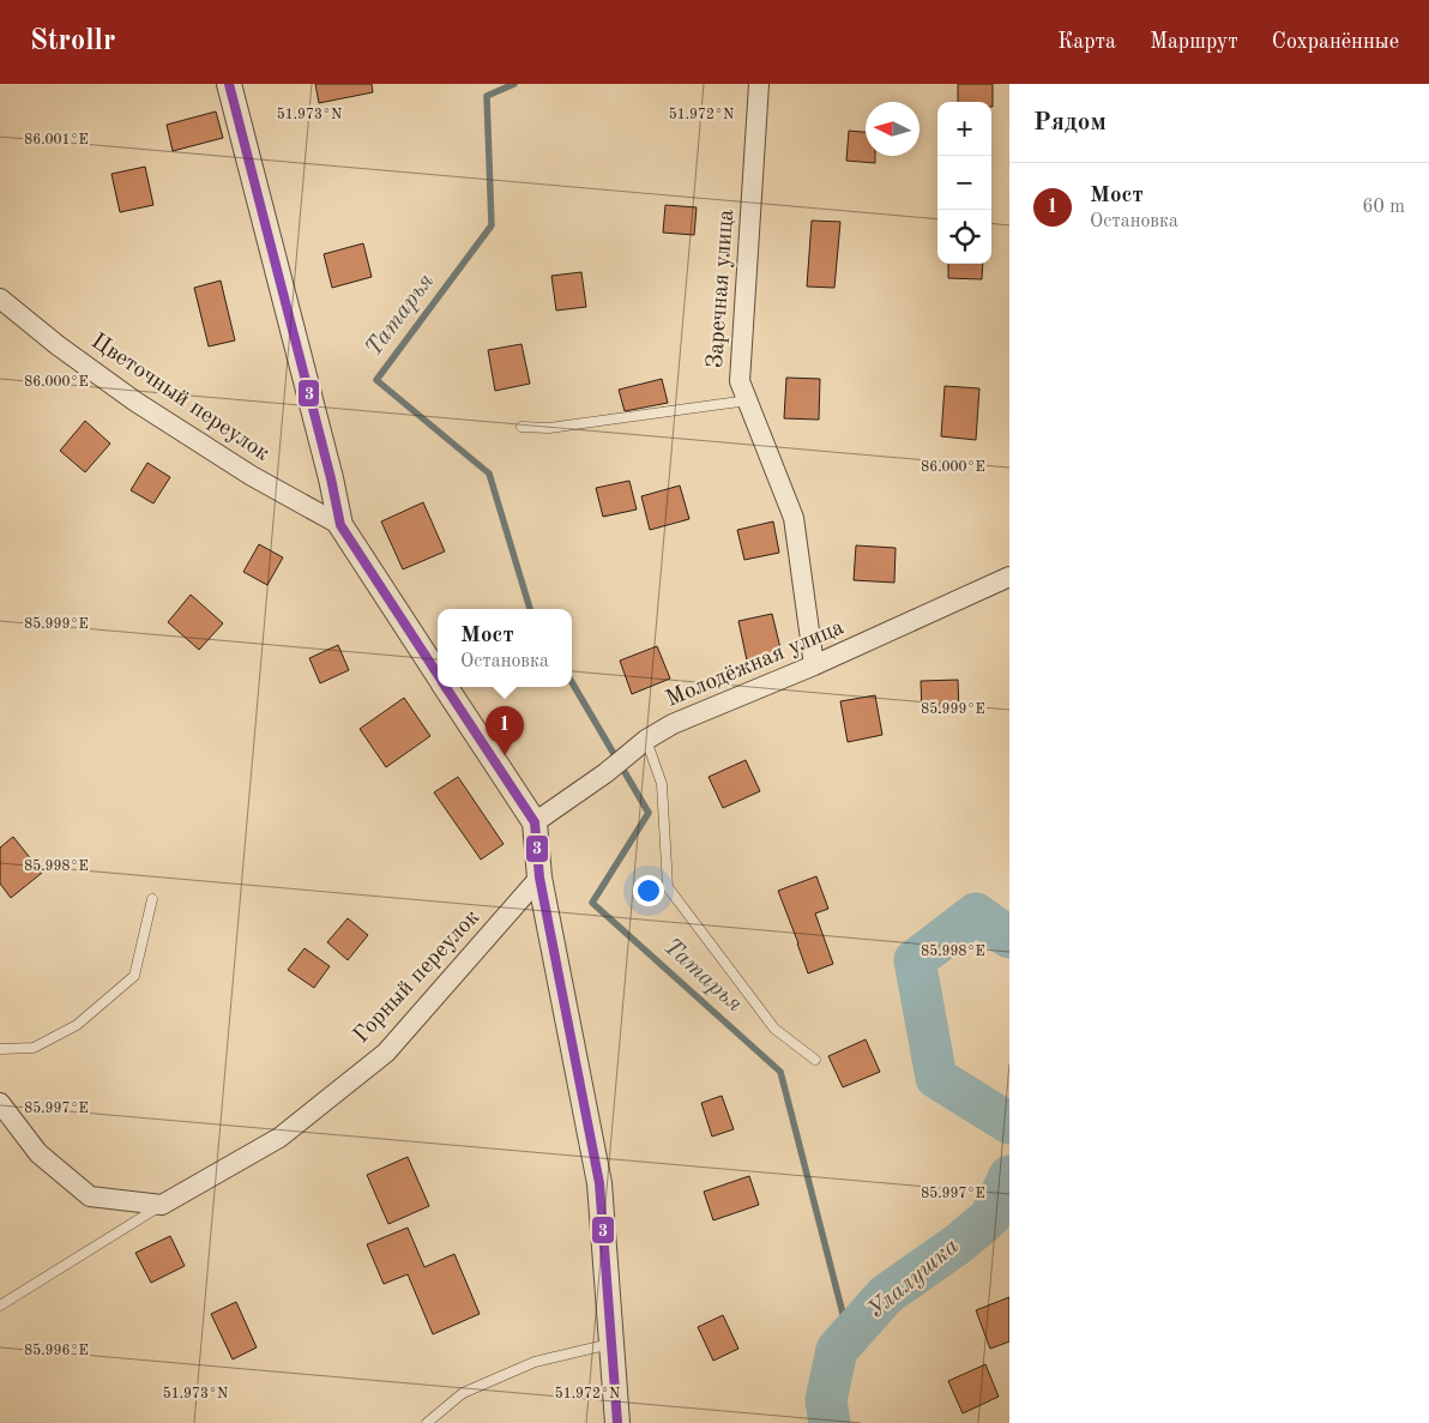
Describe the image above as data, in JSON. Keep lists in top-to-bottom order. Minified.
{"streets":{"street":["Заречная улица","Цветочный переулок","Молодёжная улица","Горный переулок"]},"crossings":[["Заречная улица","Молодёжная улица"]],"water":["Татарья","Улалушка"],"lines":["transit line 3"],"north":"left","page":{"header":"Strollr","nav":["Карта","Маршрут","Сохранённые"],"heading":"Рядом","map_buttons":["+","−"],"list":[{"mark":"1","name":"Мост","note":"Остановка","value":"60 m"}],"popup":["Мост","Остановка"],"pins":"1"},"coordinates":["51.973°N","51.972°N","86.001°E","86.000°E","85.999°E","85.998°E","85.997°E","85.996°E"]}
